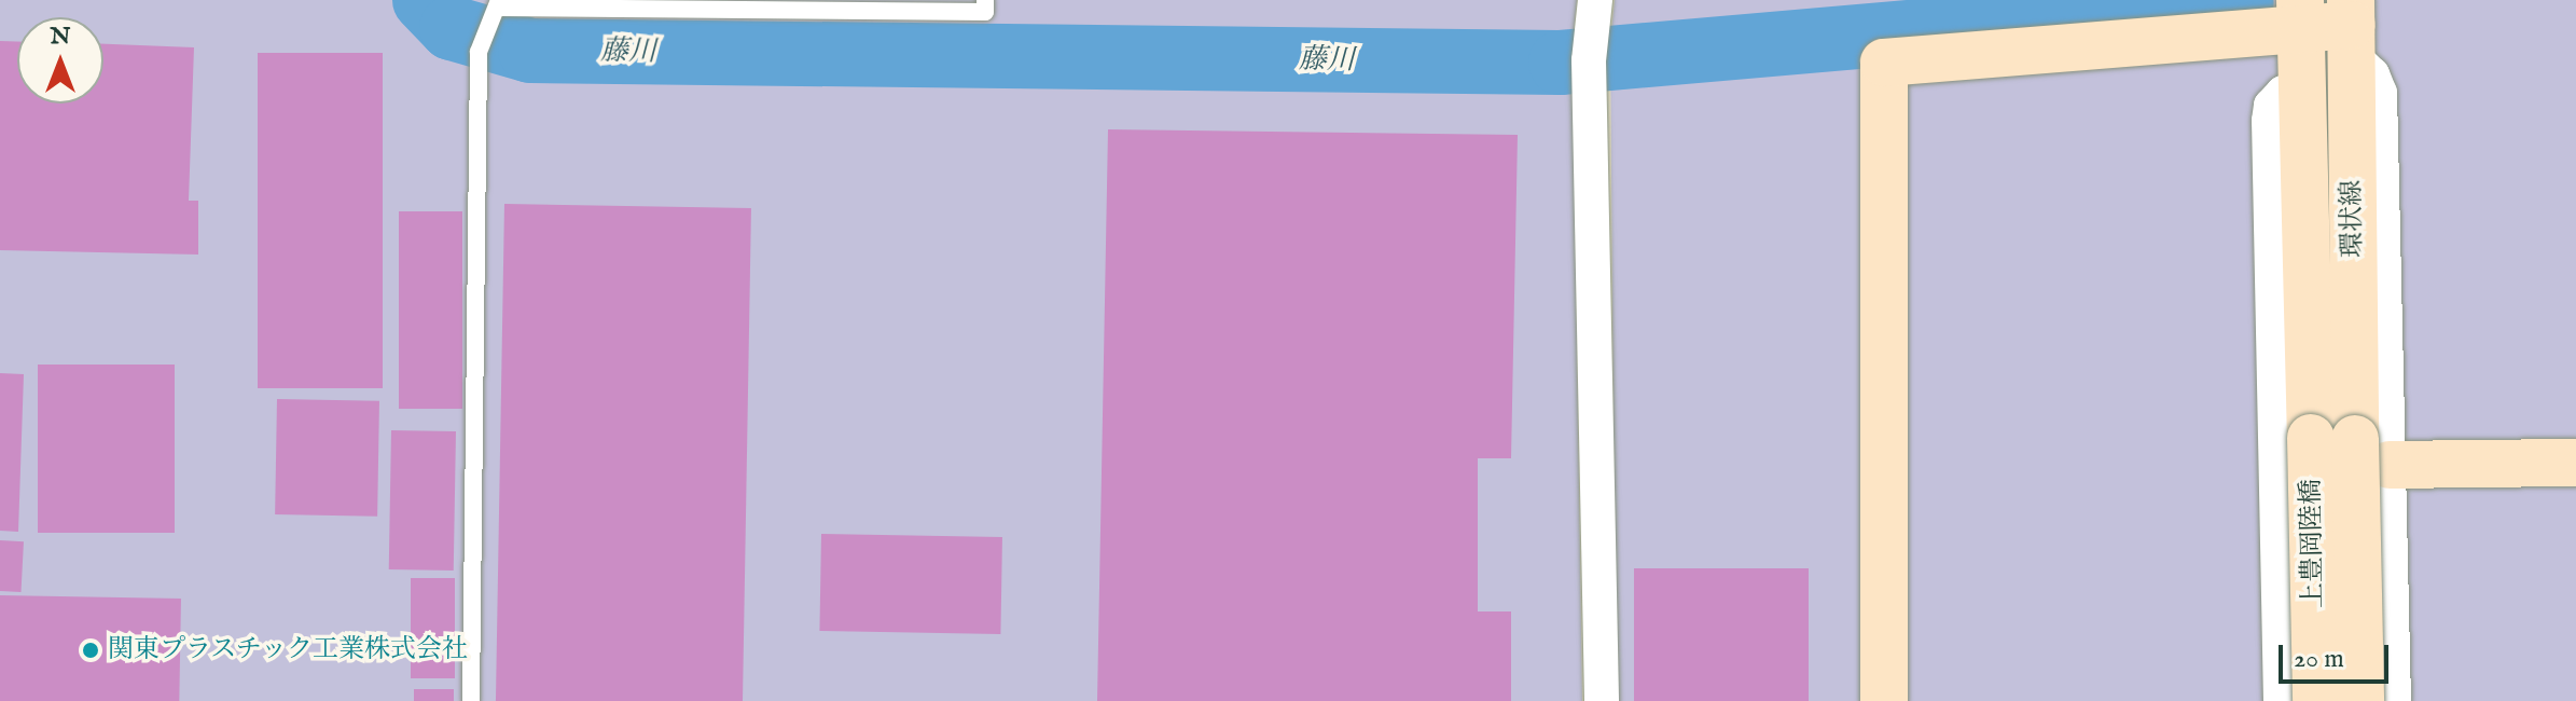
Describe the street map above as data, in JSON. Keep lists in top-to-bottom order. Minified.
{"streets":{"street":["環状線","上豊岡陸橋"]},"crossings":[["環状線","上豊岡陸橋"]],"water":["藤川"],"places":["関東プラスチック工業株式会社"],"scale_bar":"20 m","north":"top"}
